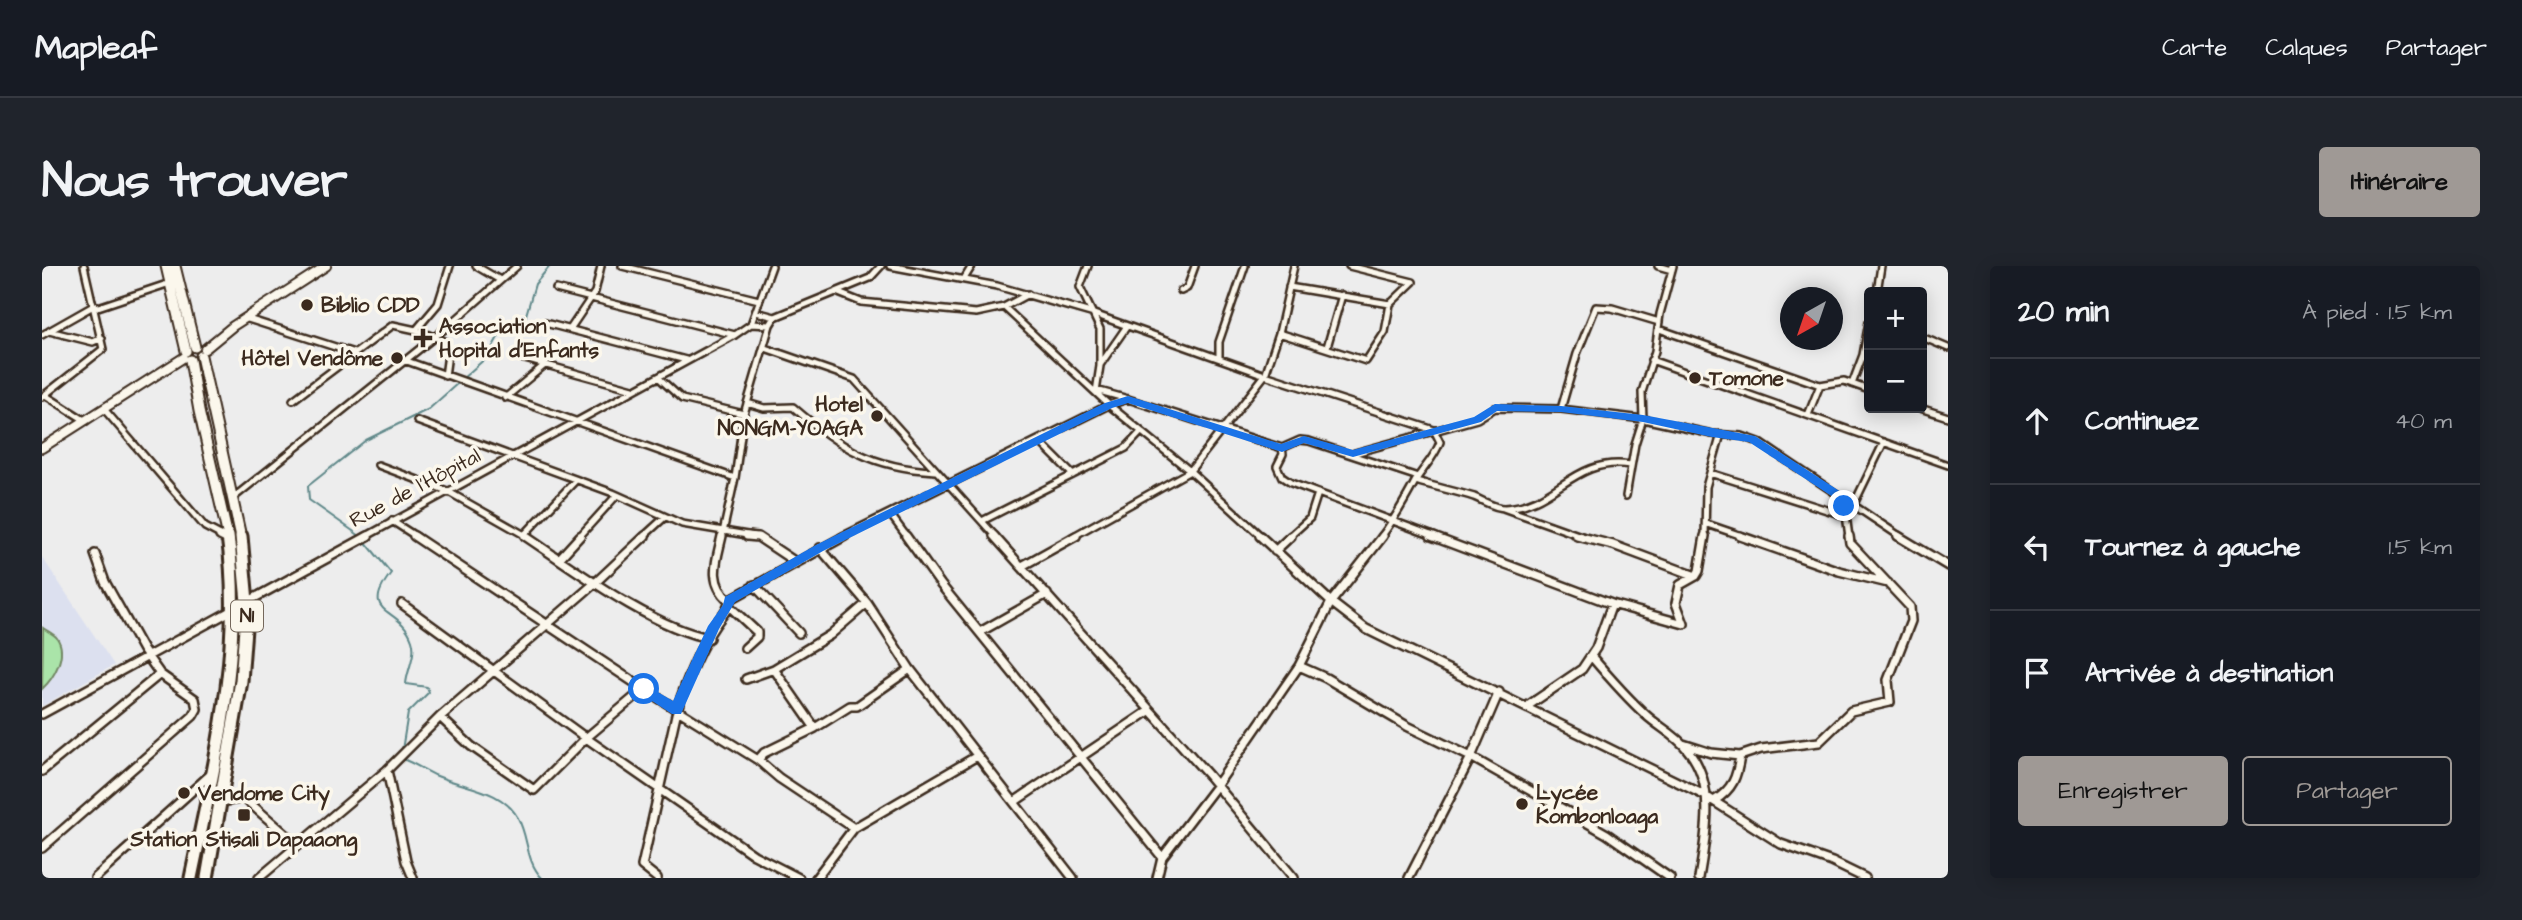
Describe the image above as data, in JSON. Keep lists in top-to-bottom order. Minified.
{"streets":{"highway":["N1"],"street":["Rue de l'Hôpital"]},"crossings":[["Rue de l'Hôpital","N1"]],"places":{"other":["Biblio CDD","Hôtel Vendôme","Tomone","Hotel NONGM-YOAGA","Vendome City","Lycée Kombonloaga"],"health":["Association Hopital d'Enfants"],"transit":["Station Stisali Dapaaong"]},"north":"bottom left","page":{"header":"Mapleaf","nav":["Carte","Calques","Partager"],"buttons":["Itinéraire",["Enregistrer","Partager"]],"title":"Nous trouver","heading":["20 min","À pied · 1.5 km"],"map_buttons":["+","−"],"list":[["Continuez","40 m"],["Tournez à gauche","1.5 km"],"Arrivée à destination"]}}
